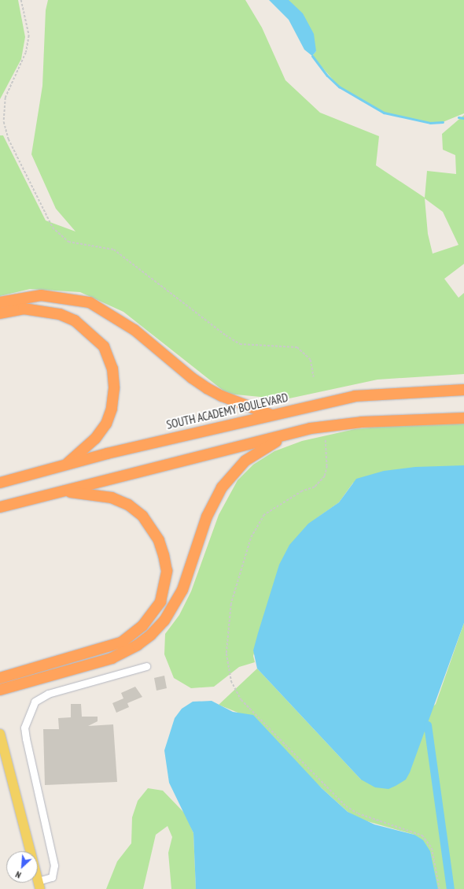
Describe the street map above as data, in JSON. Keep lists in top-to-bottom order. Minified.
{"streets":{"highway":["SOUTH ACADEMY BOULEVARD"]},"north":"bottom left"}
